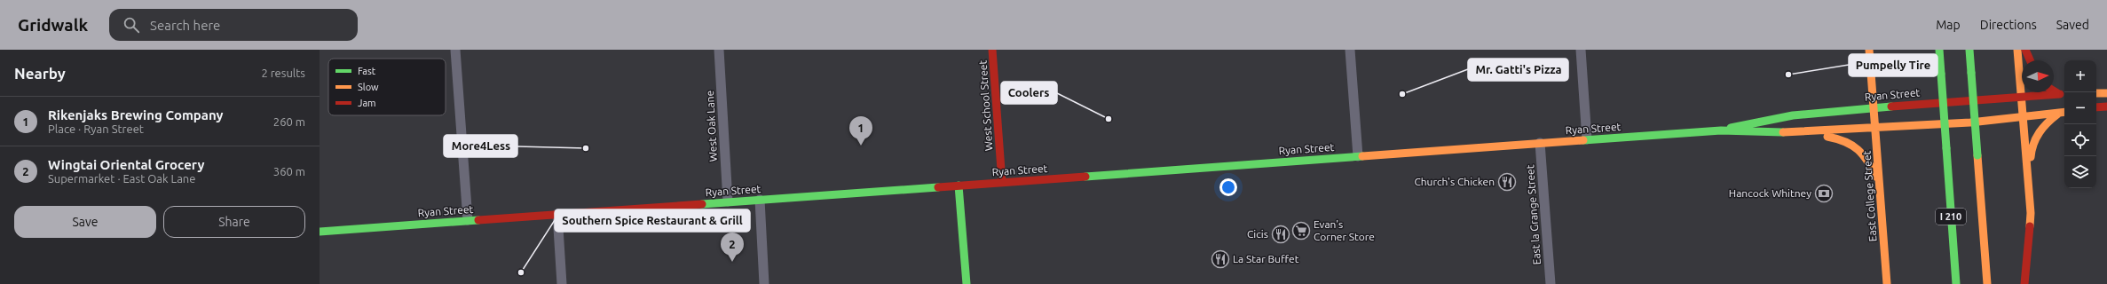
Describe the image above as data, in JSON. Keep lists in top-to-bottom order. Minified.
{"streets":{"main road":["Ryan Street","West School Street","East College Street","I 210"],"street":["West Oak Lane","East la Grange Street"]},"crossings":[["Ryan Street","West School Street"],["Ryan Street","West Oak Lane"],["Ryan Street","East College Street"],["Ryan Street","East la Grange Street"]],"places":{"other":["Pumpelly Tire","Mr. Gatti's Pizza","Coolers","More4Less","Southern Spice Restaurant & Grill"],"restaurant":["Church's Chicken","Cicis","La Star Buffet"],"bank":["Hancock Whitney"],"supermarket":["Evan's Corner Store"]},"legend":["Fast","Slow","Jam"],"north":"right","page":{"header":"Gridwalk","search":"Search here","nav":["Map","Directions","Saved"],"heading":["Nearby","2 results"],"map_buttons":["+","−"],"list":[{"mark":"1","name":"Rikenjaks Brewing Company","note":"Place · Ryan Street","value":"260 m"},{"mark":"2","name":"Wingtai Oriental Grocery","note":"Supermarket · East Oak Lane","value":"360 m"}],"pins":["1","2"],"buttons":["Save","Share"]}}
